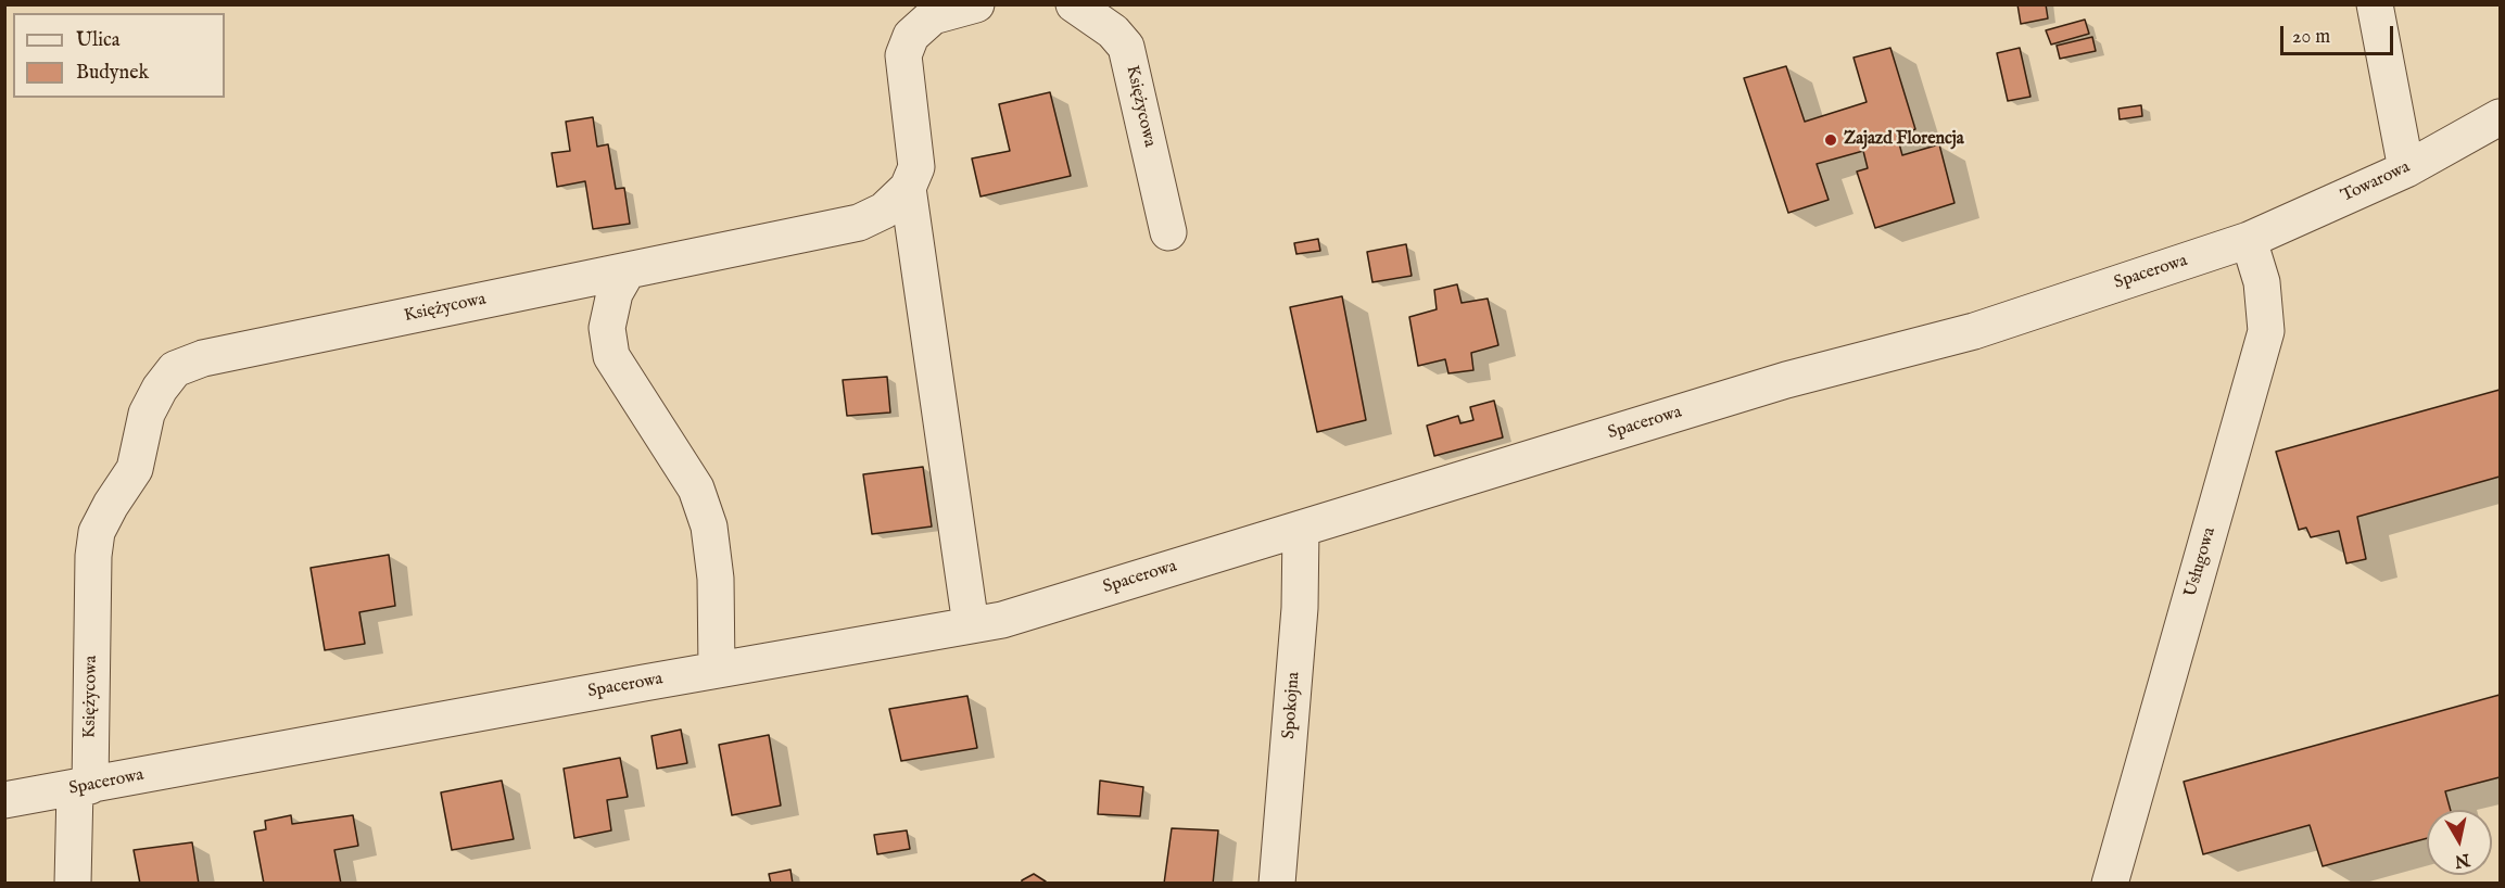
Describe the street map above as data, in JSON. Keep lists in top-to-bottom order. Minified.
{"streets":{"street":["Księżycowa","Towarowa","Spacerowa","Usługowa","Spokojna"]},"crossings":[["Księżycowa","Spacerowa"],["Towarowa","Spacerowa"],["Towarowa","Usługowa"],["Spacerowa","Usługowa"],["Spacerowa","Spokojna"]],"places":["Zajazd Florencja"],"legend":["Ulica","Budynek"],"scale_bar":"20 m","north":"bottom"}
